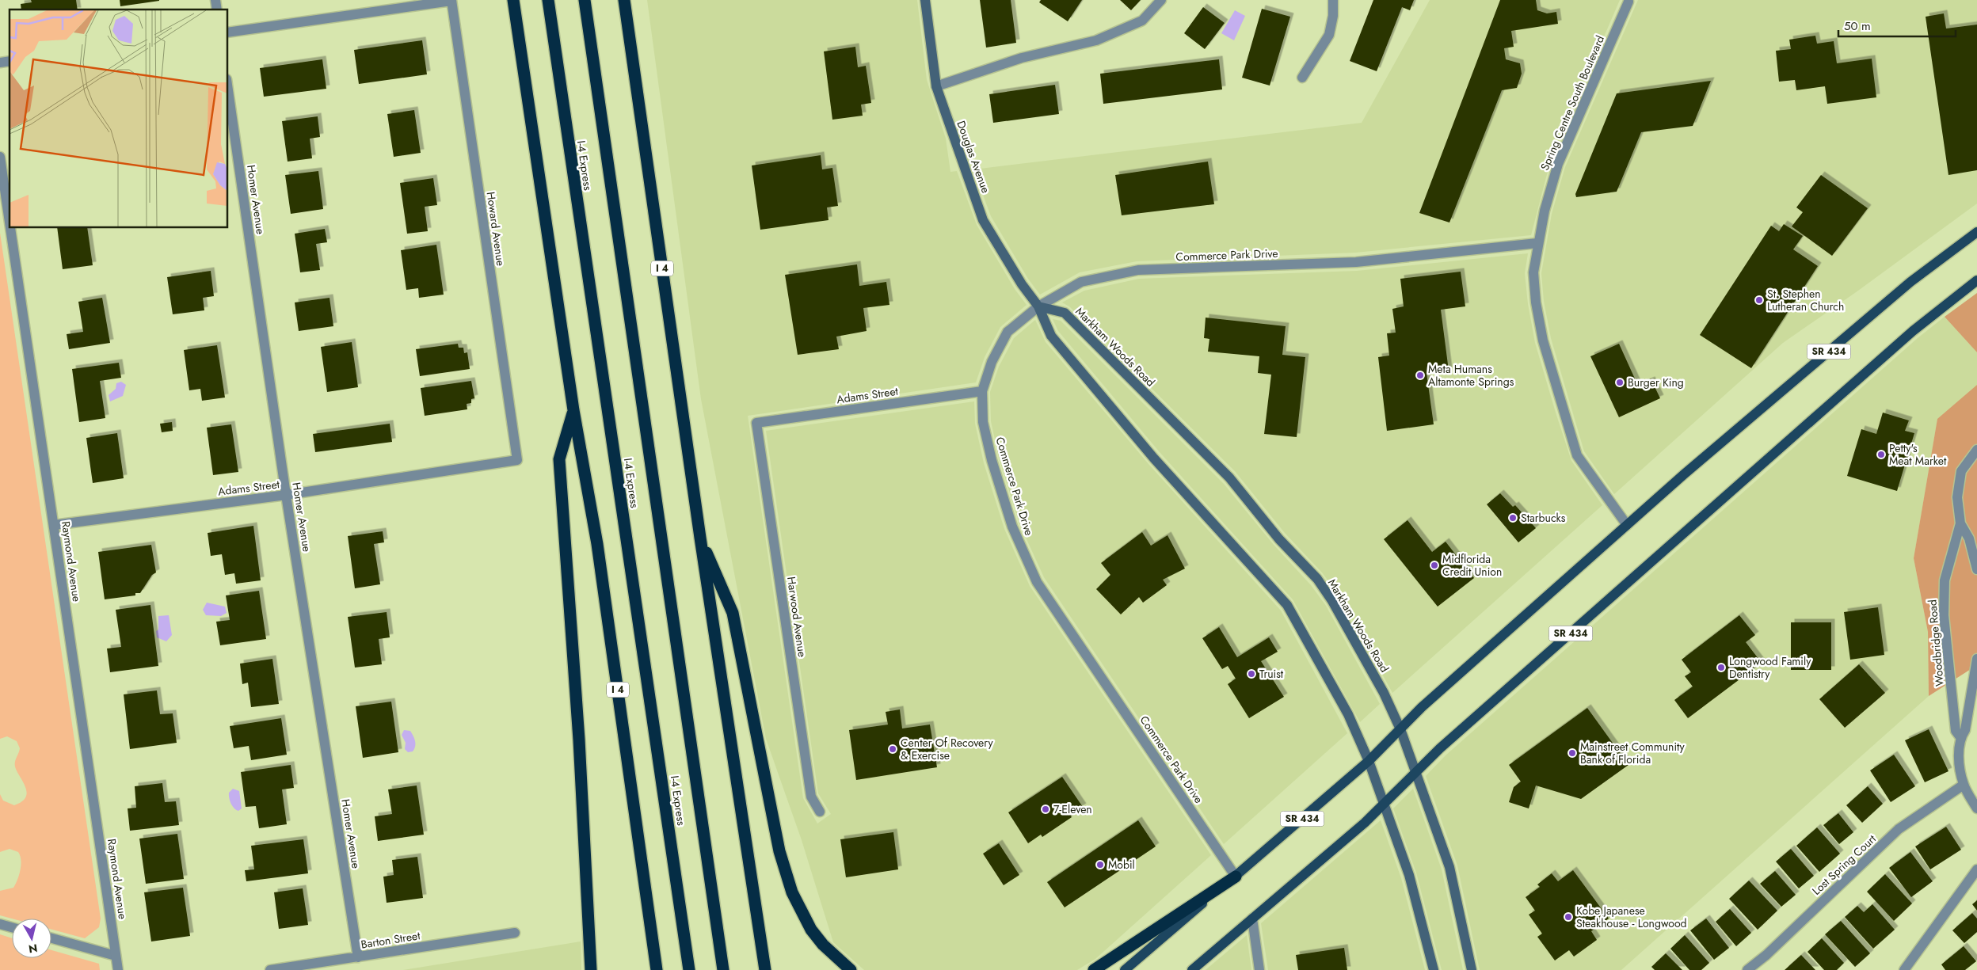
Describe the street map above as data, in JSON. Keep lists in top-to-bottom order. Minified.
{"streets":{"highway":["I-4 Express","I 4"],"main road":["Douglas Avenue","Markham Woods Road","SR 434"],"street":["Spring Centre South Boulevard","Homer Avenue","Howard Avenue","Commerce Park Drive","Adams Street","Raymond Avenue","Harwood Avenue","Woodbridge Road","Lost Spring Court","Barton Street"]},"crossings":[["Spring Centre South Boulevard","Commerce Park Drive"],["Spring Centre South Boulevard","SR 434"],["Douglas Avenue","Commerce Park Drive"],["Douglas Avenue","Markham Woods Road"],["Homer Avenue","Adams Street"],["Homer Avenue","Barton Street"],["Howard Avenue","Adams Street"],["Commerce Park Drive","Markham Woods Road"],["Commerce Park Drive","SR 434"],["Commerce Park Drive","Adams Street"],["Markham Woods Road","SR 434"],["Adams Street","Raymond Avenue"],["Adams Street","Harwood Avenue"],["Woodbridge Road","Lost Spring Court"]],"places":["St. Stephen Lutheran Church","Meta Humans Altamonte Springs","Burger King","Petty's Meat Market","Starbucks","Midflorida Credit Union","Longwood Family Dentistry","Truist","Center Of Recovery & Exercise","Mainstreet Community Bank of Florida","7-Eleven","Mobil","Kobe Japanese Steakhouse - Longwood"],"scale_bar":"50 m","north":"bottom"}
